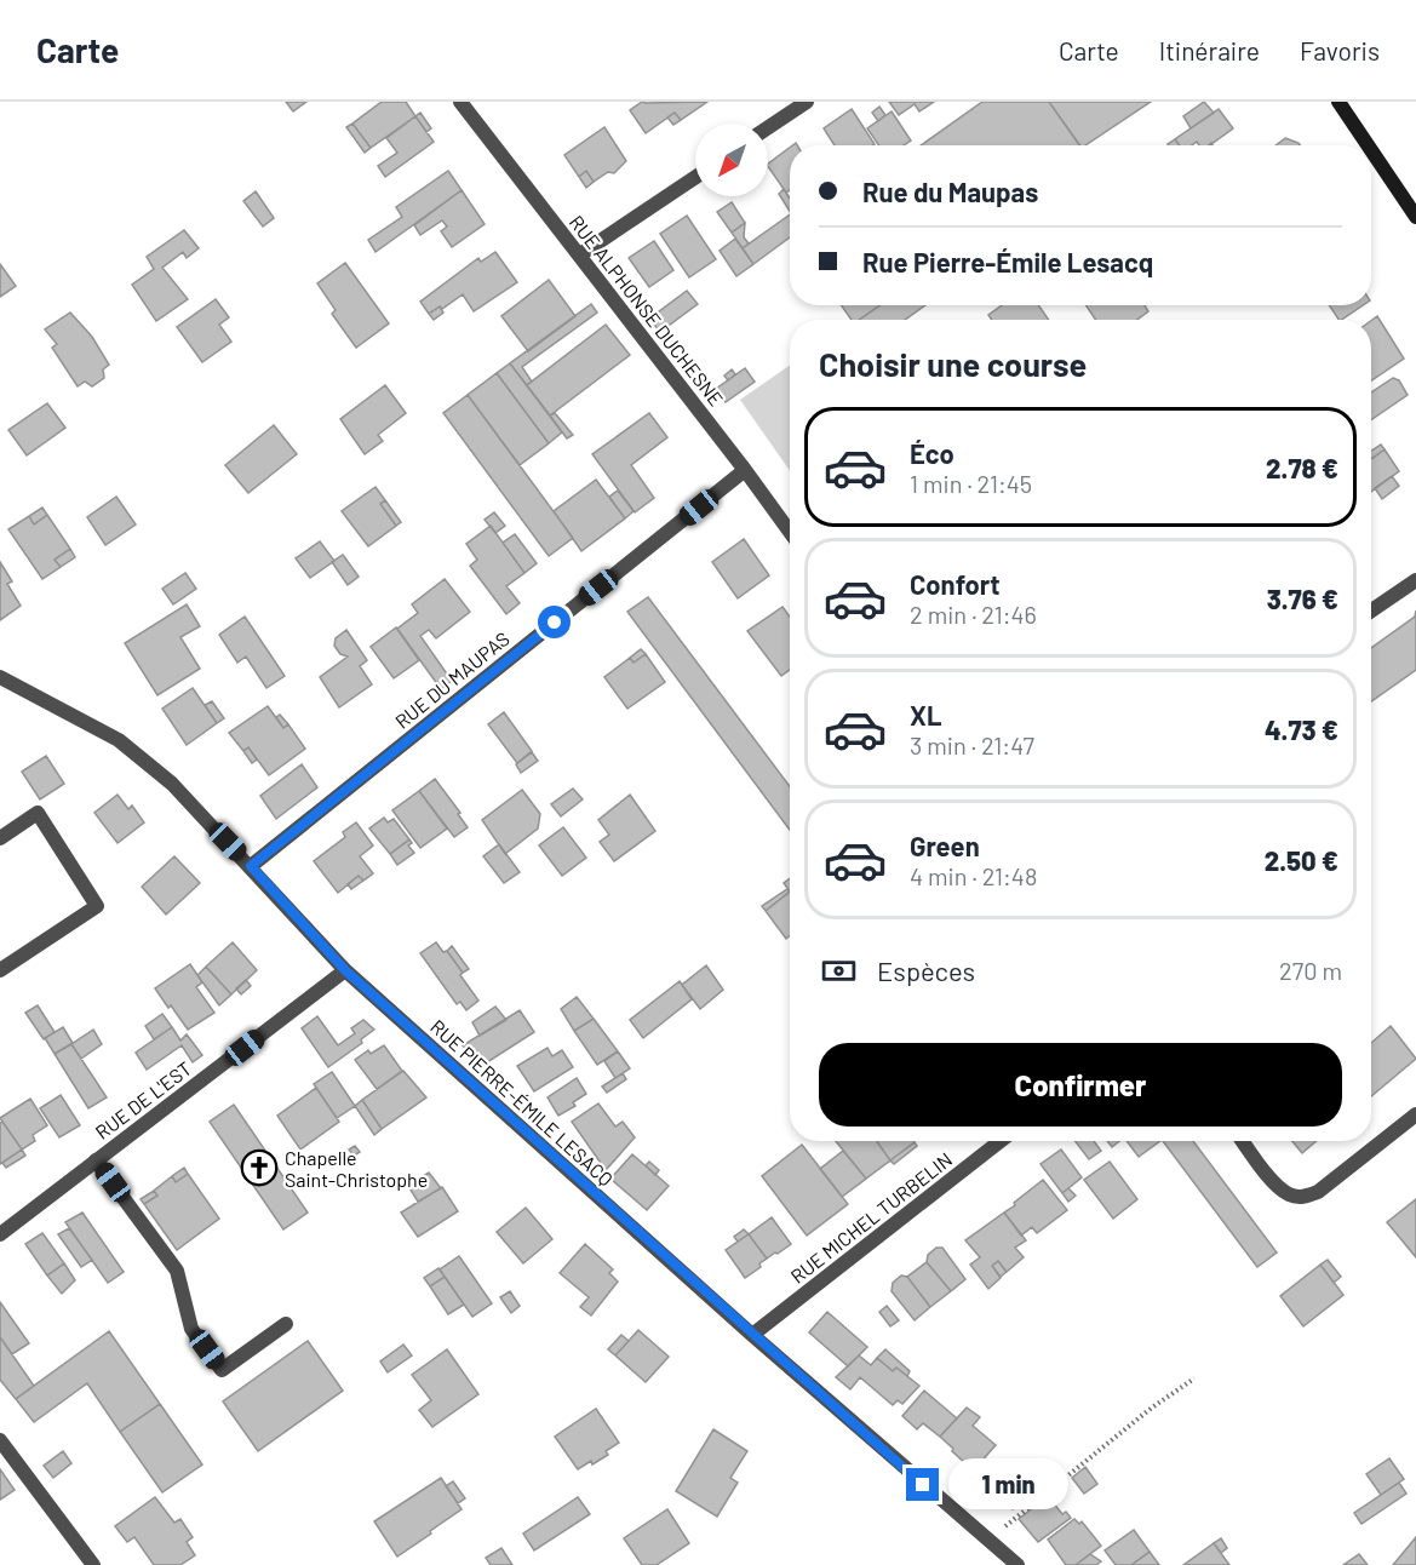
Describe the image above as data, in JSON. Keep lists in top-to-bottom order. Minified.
{"streets":{"street":["RUE ALPHONSE DUCHESNE","RUE DU MAUPAS","RUE DE L'EST","RUE PIERRE-ÉMILE LESACQ","RUE MICHEL TURBELIN"]},"crossings":[["RUE ALPHONSE DUCHESNE","RUE DU MAUPAS"],["RUE DU MAUPAS","RUE PIERRE-ÉMILE LESACQ"],["RUE DE L'EST","RUE PIERRE-ÉMILE LESACQ"],["RUE PIERRE-ÉMILE LESACQ","RUE MICHEL TURBELIN"]],"places":{"church":["Chapelle Saint-Christophe"]},"north":"bottom left","page":{"header":"Carte","nav":["Carte","Itinéraire","Favoris"],"banner":["Rue du Maupas","Rue Pierre-Émile Lesacq"],"heading":"Choisir une course","list":[{"name":"Éco","note":"1 min · 21:45","value":"2.78 €"},{"name":"Confort","note":"2 min · 21:46","value":"3.76 €"},{"name":"XL","note":"3 min · 21:47","value":"4.73 €"},{"name":"Green","note":"4 min · 21:48","value":"2.50 €"}],"pay":["Espèces","270 m"],"buttons":"Confirmer","bubble":"1 min"}}
